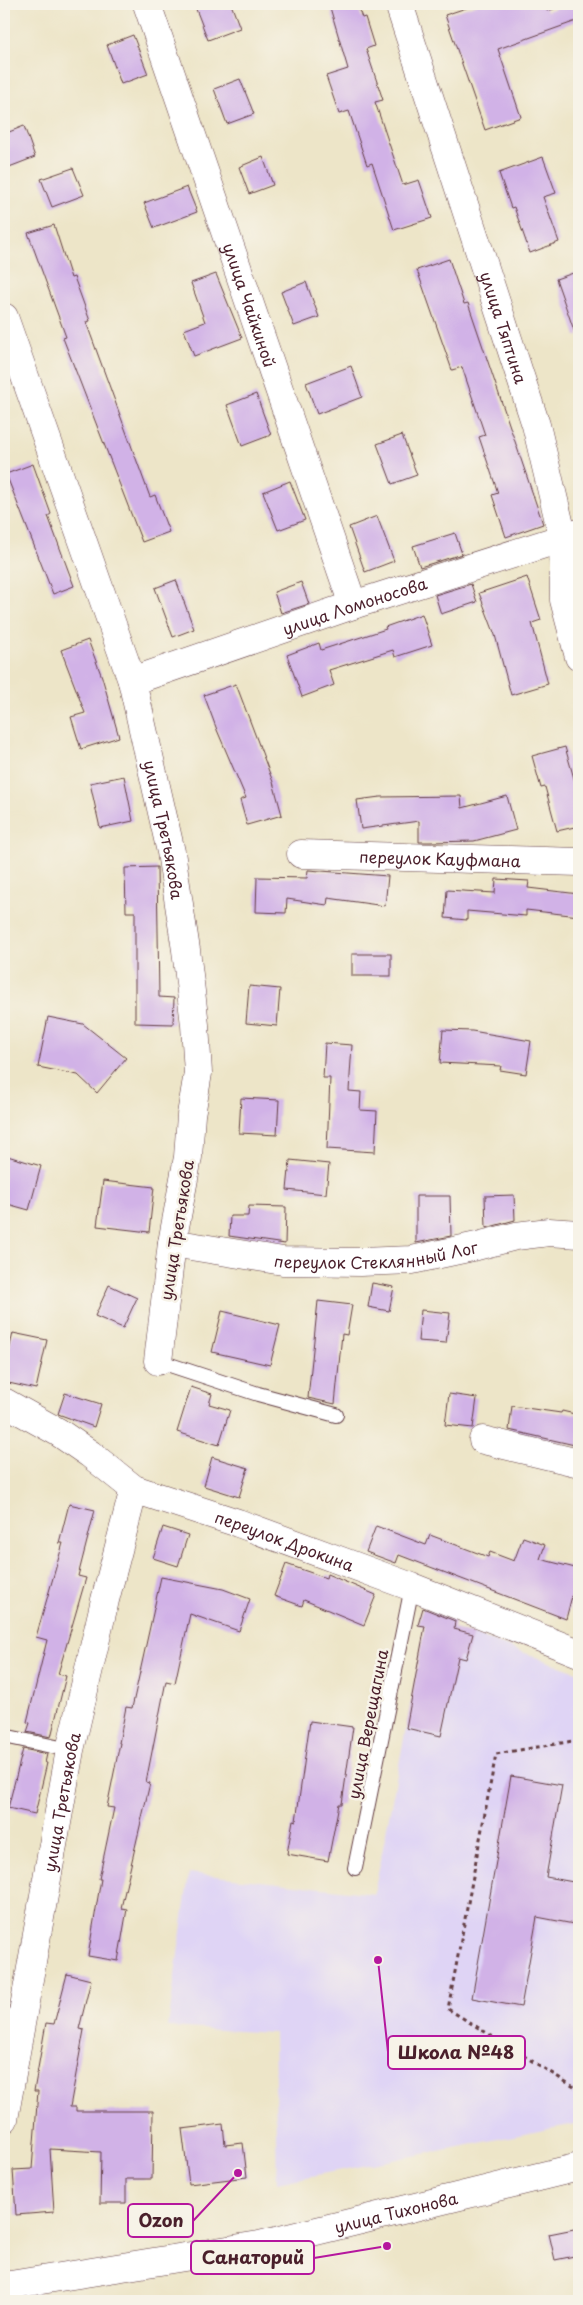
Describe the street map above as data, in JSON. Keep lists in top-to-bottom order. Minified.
{"streets":{"street":["улица Чайкиной","улица Тяптина","улица Ломоносова","улица Третьякова","переулок Кауфмана","переулок Стеклянный Лог","переулок Дрокина","улица Тихонова"],"lane":["улица Верещагина"]},"crossings":[["улица Чайкиной","улица Ломоносова"],["улица Тяптина","улица Ломоносова"],["улица Ломоносова","улица Третьякова"],["улица Третьякова","переулок Стеклянный Лог"],["улица Третьякова","переулок Дрокина"],["переулок Дрокина","улица Верещагина"]],"places":["Школа №48","Ozon","Санаторий"]}
